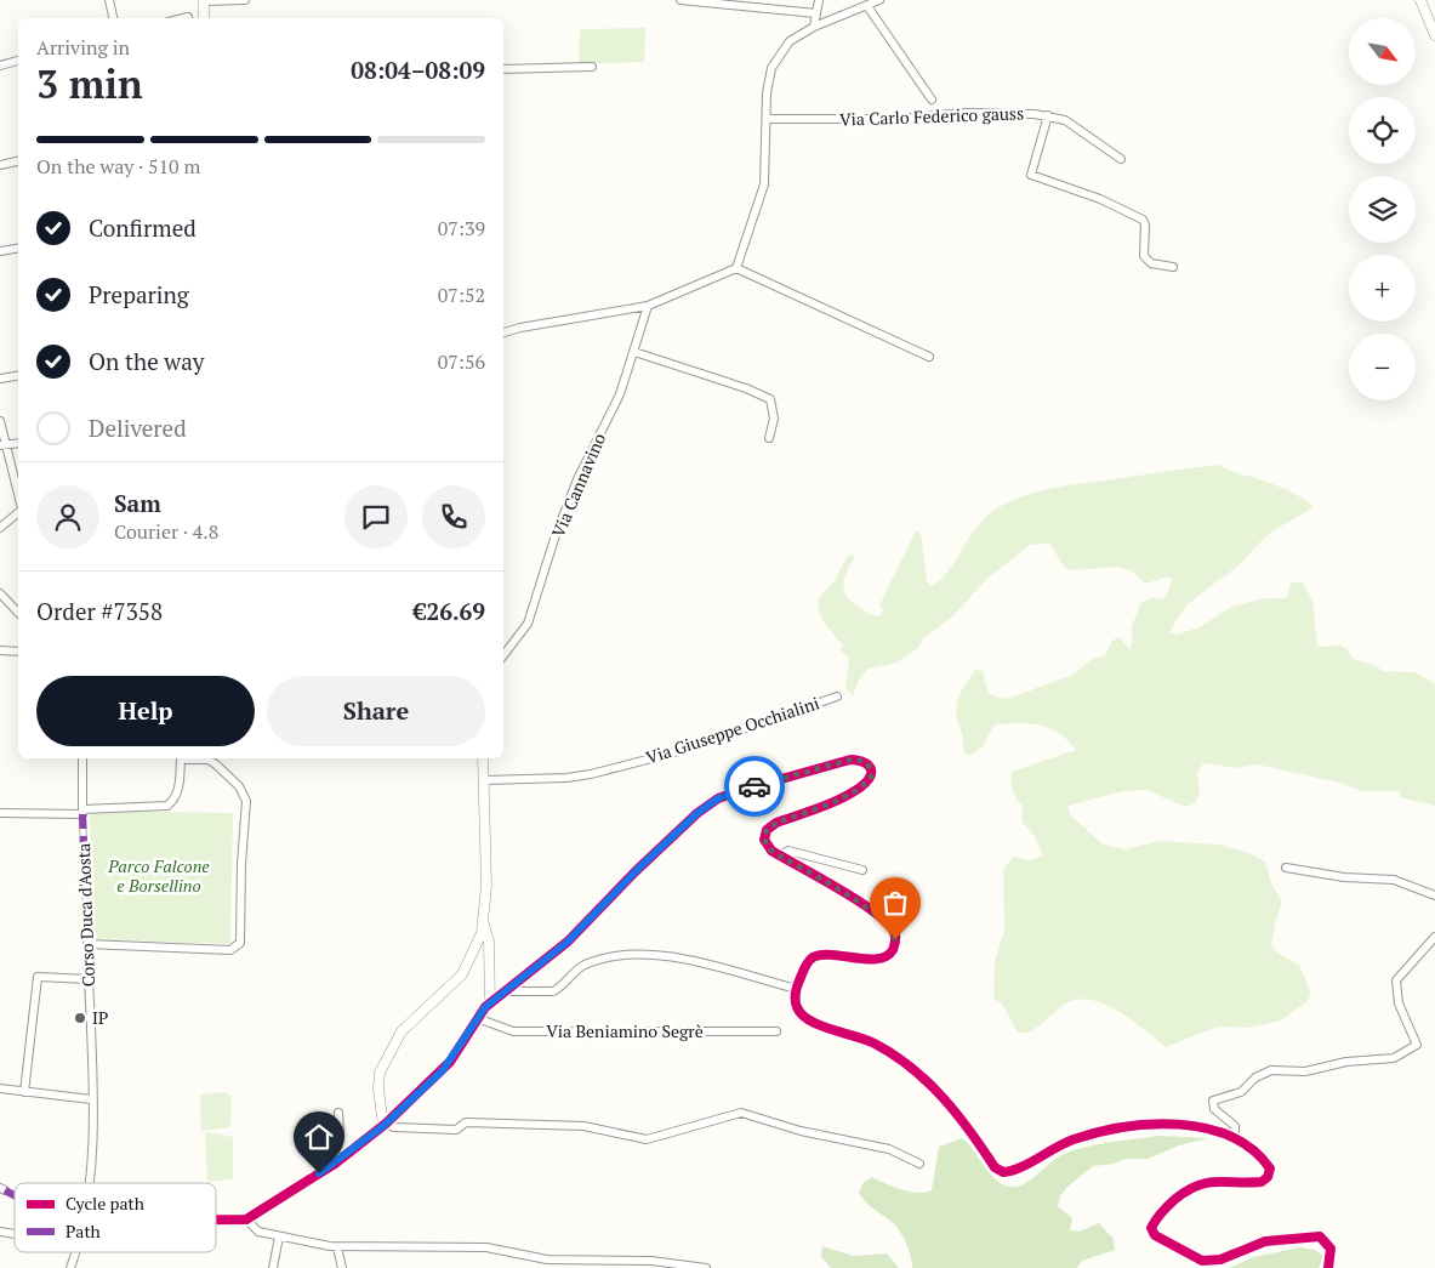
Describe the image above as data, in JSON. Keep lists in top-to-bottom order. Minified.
{"streets":{"street":["Via Carlo Federico gauss","Via Cannavino","Via Giuseppe Occhialini","Corso Duca d'Aosta","Via Beniamino Segrè"]},"parks":["Parco Falcone e Borsellino"],"places":["IP"],"legend":["Cycle path","Path"],"north":"bottom right","page":{"map_buttons":["+","−"],"heading":["3 min","Arriving in","08:04–08:09"],"panel":["Sam","Courier · 4.8","Order #7358","€26.69"],"bar":"On the way · 510 m","list":[["Confirmed","07:39"],["Preparing","07:52"],["On the way","07:56"],"Delivered"],"buttons":["Help","Share"]}}
